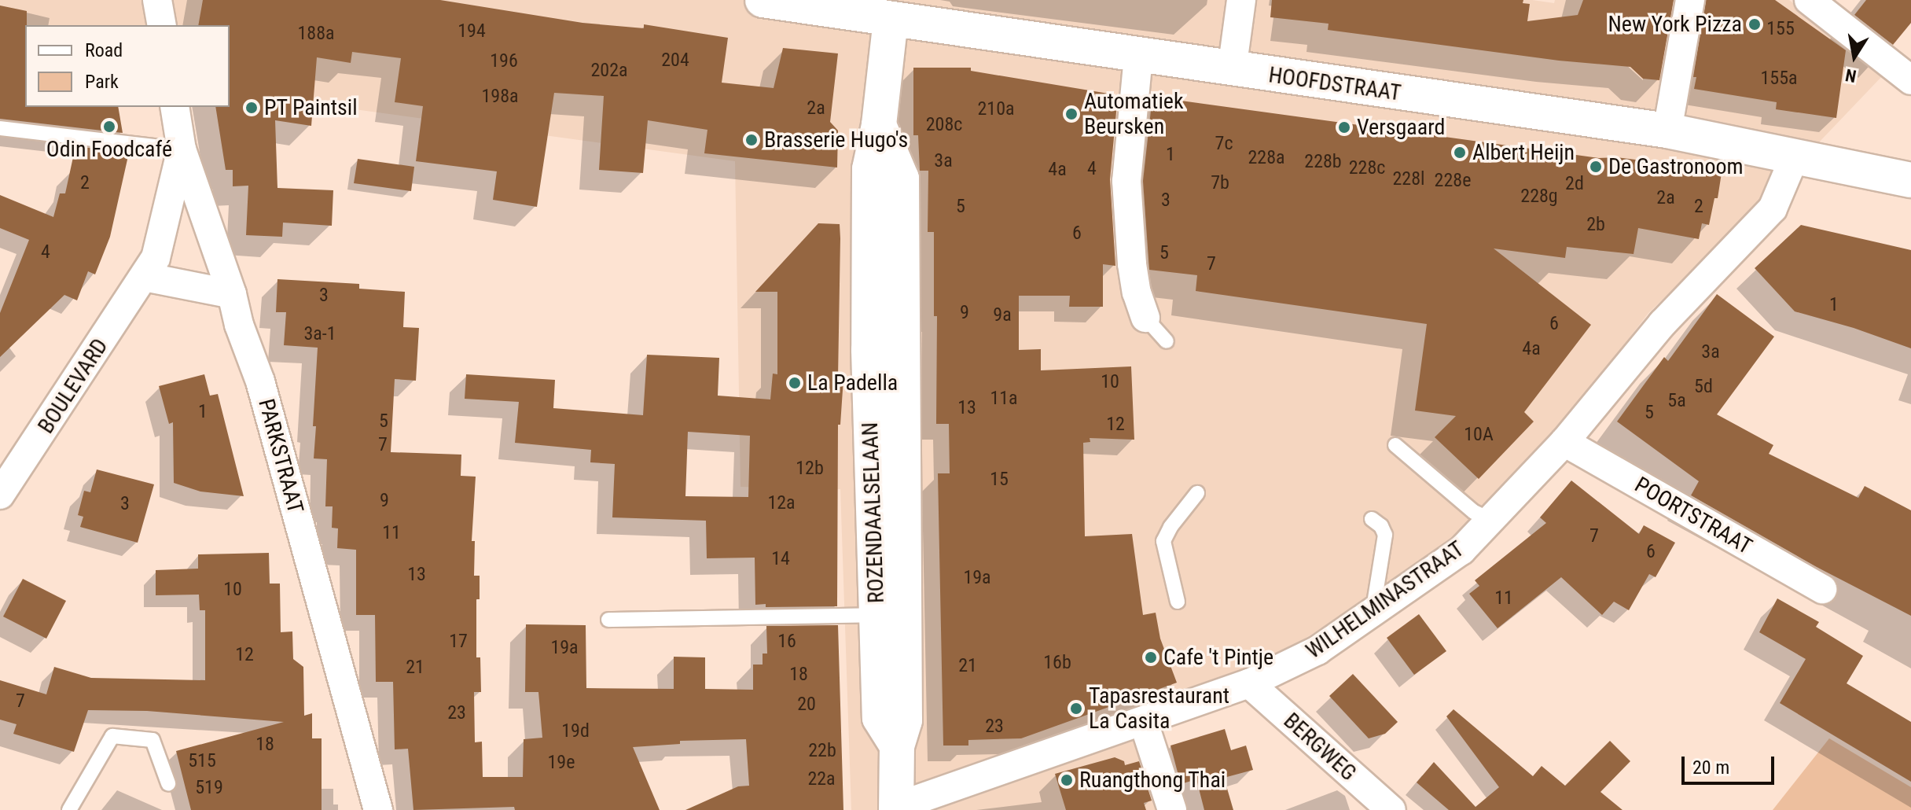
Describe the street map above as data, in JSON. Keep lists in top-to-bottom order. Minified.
{"streets":{"main road":["HOOFDSTRAAT","ROZENDAALSELAAN"],"street":["BOULEVARD","PARKSTRAAT","POORTSTRAAT","WILHELMINASTRAAT","BERGWEG"]},"crossings":[["HOOFDSTRAAT","ROZENDAALSELAAN"],["HOOFDSTRAAT","WILHELMINASTRAAT"],["BOULEVARD","PARKSTRAAT"],["ROZENDAALSELAAN","WILHELMINASTRAAT"],["POORTSTRAAT","WILHELMINASTRAAT"],["WILHELMINASTRAAT","BERGWEG"]],"places":["New York Pizza","PT Paintsil","Automatiek Beursken","Odin Foodcafé","Versgaard","Brasserie Hugo's","Albert Heijn","De Gastronoom","La Padella","Cafe 't Pintje","Tapasrestaurant La Casita","Ruangthong Thai"],"house_numbers":["155","194","188a","204","196","202a","155a","198a","2a","210a","208c","7c","1","228a","3a","228b","228c","4","4a","228l","228e","2","7b","2d","228g","2a","3","5","2","2b","6","4","5","7","3","1","9","9a","6","3a-1","4a","3a","10","5d","11a","5a","13","1","5","5","12","10A","7","12b","15","9","12a","3","11","7","6","14","13","19a","10","11","17","16","19a","12","16b","21","21","18","7","20","23","23","19d","18","22b","515","19e","22a","519"],"legend":["Road","Park"],"scale_bar":"20 m","north":"bottom"}
